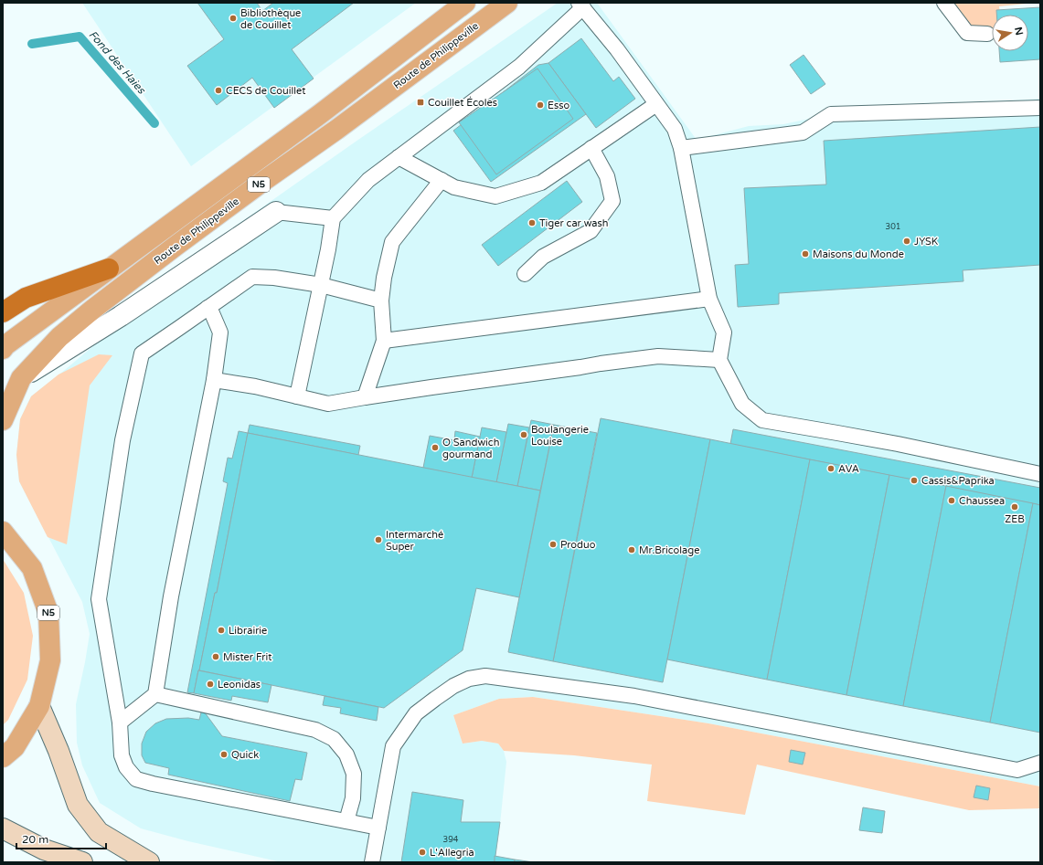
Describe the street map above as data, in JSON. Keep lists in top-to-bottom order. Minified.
{"streets":{"main road":["Route de Philippeville","N5"]},"water":["Fond des Haies"],"places":{"other":["Bibliothèque de Couillet","CECS de Couillet","Esso","Tiger car wash","JYSK","Maisons du Monde","Boulangerie Louise","O Sandwich gourmand","AVA","Cassis&Paprika","Chaussea","ZEB","Intermarché Super","Produo","Mr.Bricolage","Librairie","Mister Frit","Leonidas","Quick","L'Allegria"],"transit":["Couillet Écoles"]},"house_numbers":["301","394"],"scale_bar":"20 m","north":"right"}
